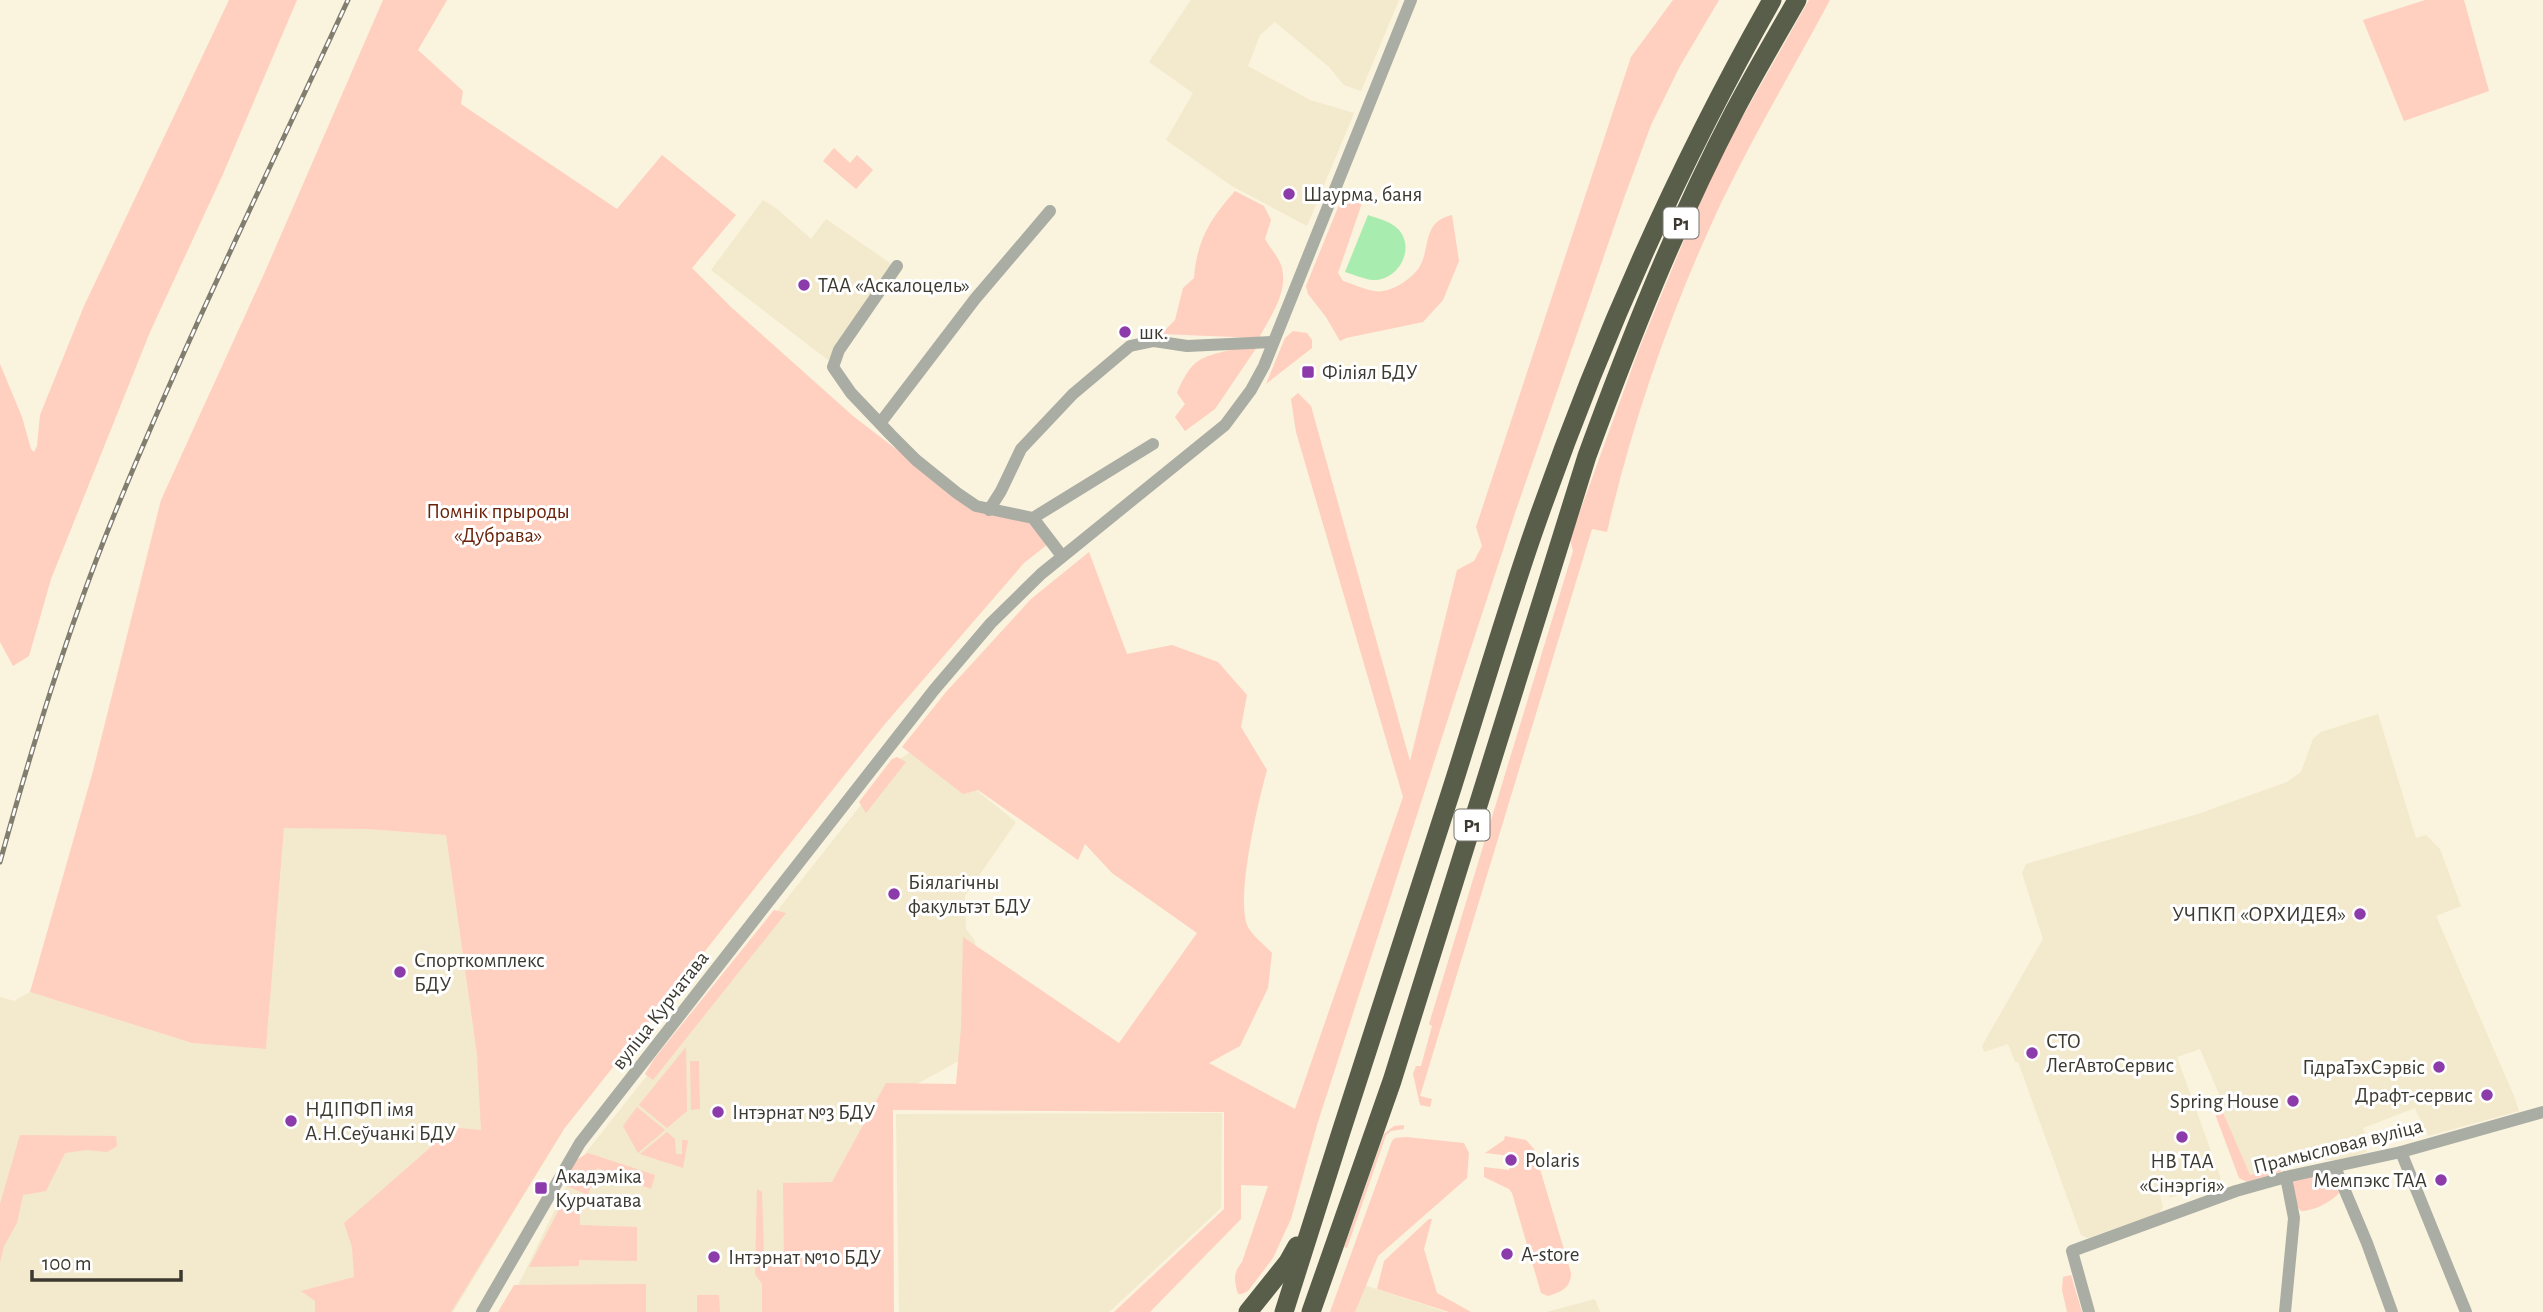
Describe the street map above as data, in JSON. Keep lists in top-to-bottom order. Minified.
{"streets":{"highway":["Р1"],"street":["вуліца Курчатава","Прамысловая вуліца"]},"parks":["Помнік прыроды «Дубрава»"],"places":{"other":["Шаурма, баня","ТАА «Аскалоцель»","шк.","Біялагічны факультэт БДУ","УЧПКП «ОРХИДЕЯ»","Спорткомплекс БДУ","СТО ЛегАвтоСервис","ГідраТэхСэрвіс","Драфт-сервис","Spring House","Інтэрнат №3 БДУ","НДІПФП імя А.Н.Сеўчанкі БДУ","НВ ТАА «Сінэргія»","Polaris","Мемпэкс ТАА","А-store","Інтэрнат №10 БДУ"],"transit":["Філіял БДУ","Акадэміка Курчатава"]},"scale_bar":"100 m"}
